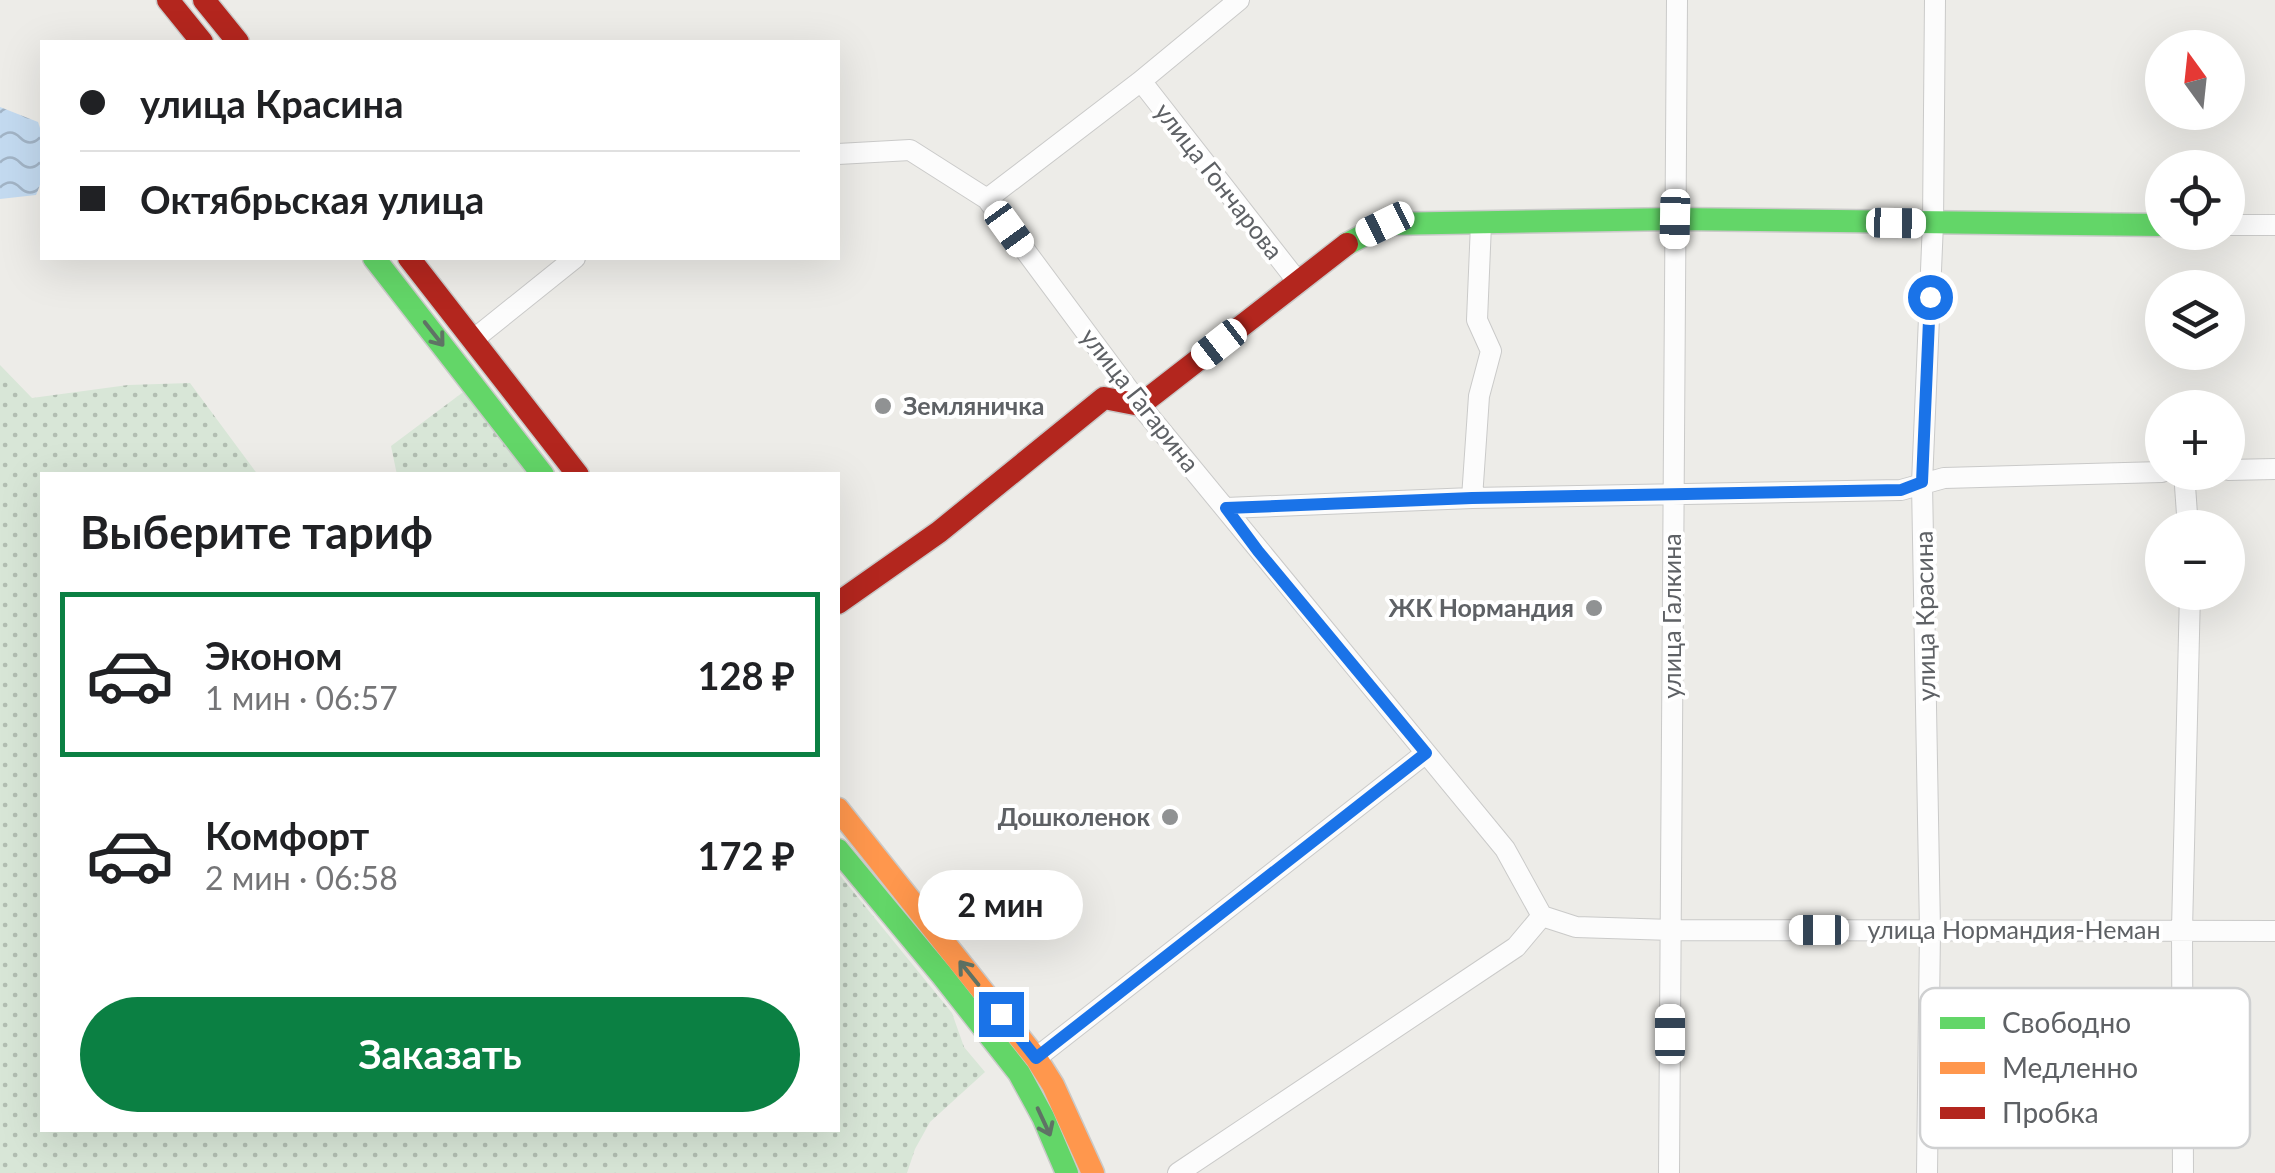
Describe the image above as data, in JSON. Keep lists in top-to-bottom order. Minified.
{"streets":{"street":["улица Гончарова","улица Гагарина","улица Галкина","улица Красина","улица Нормандия-Неман"]},"crossings":[["улица Гончарова","улица Гагарина"],["улица Гагарина","улица Нормандия-Неман"],["улица Галкина","улица Нормандия-Неман"],["улица Красина","улица Нормандия-Неман"]],"places":["Земляничка","ЖК Нормандия","Дошколенок"],"legend":["Свободно","Медленно","Пробка"],"north":"top","page":{"map_buttons":["+","−"],"banner":["улица Красина","Октябрьская улица"],"heading":"Выберите тариф","list":[{"name":"Эконом","note":"1 мин · 06:57","value":"128 ₽"},{"name":"Комфорт","note":"2 мин · 06:58","value":"172 ₽"}],"bubble":"2 мин","buttons":"Заказать"}}
